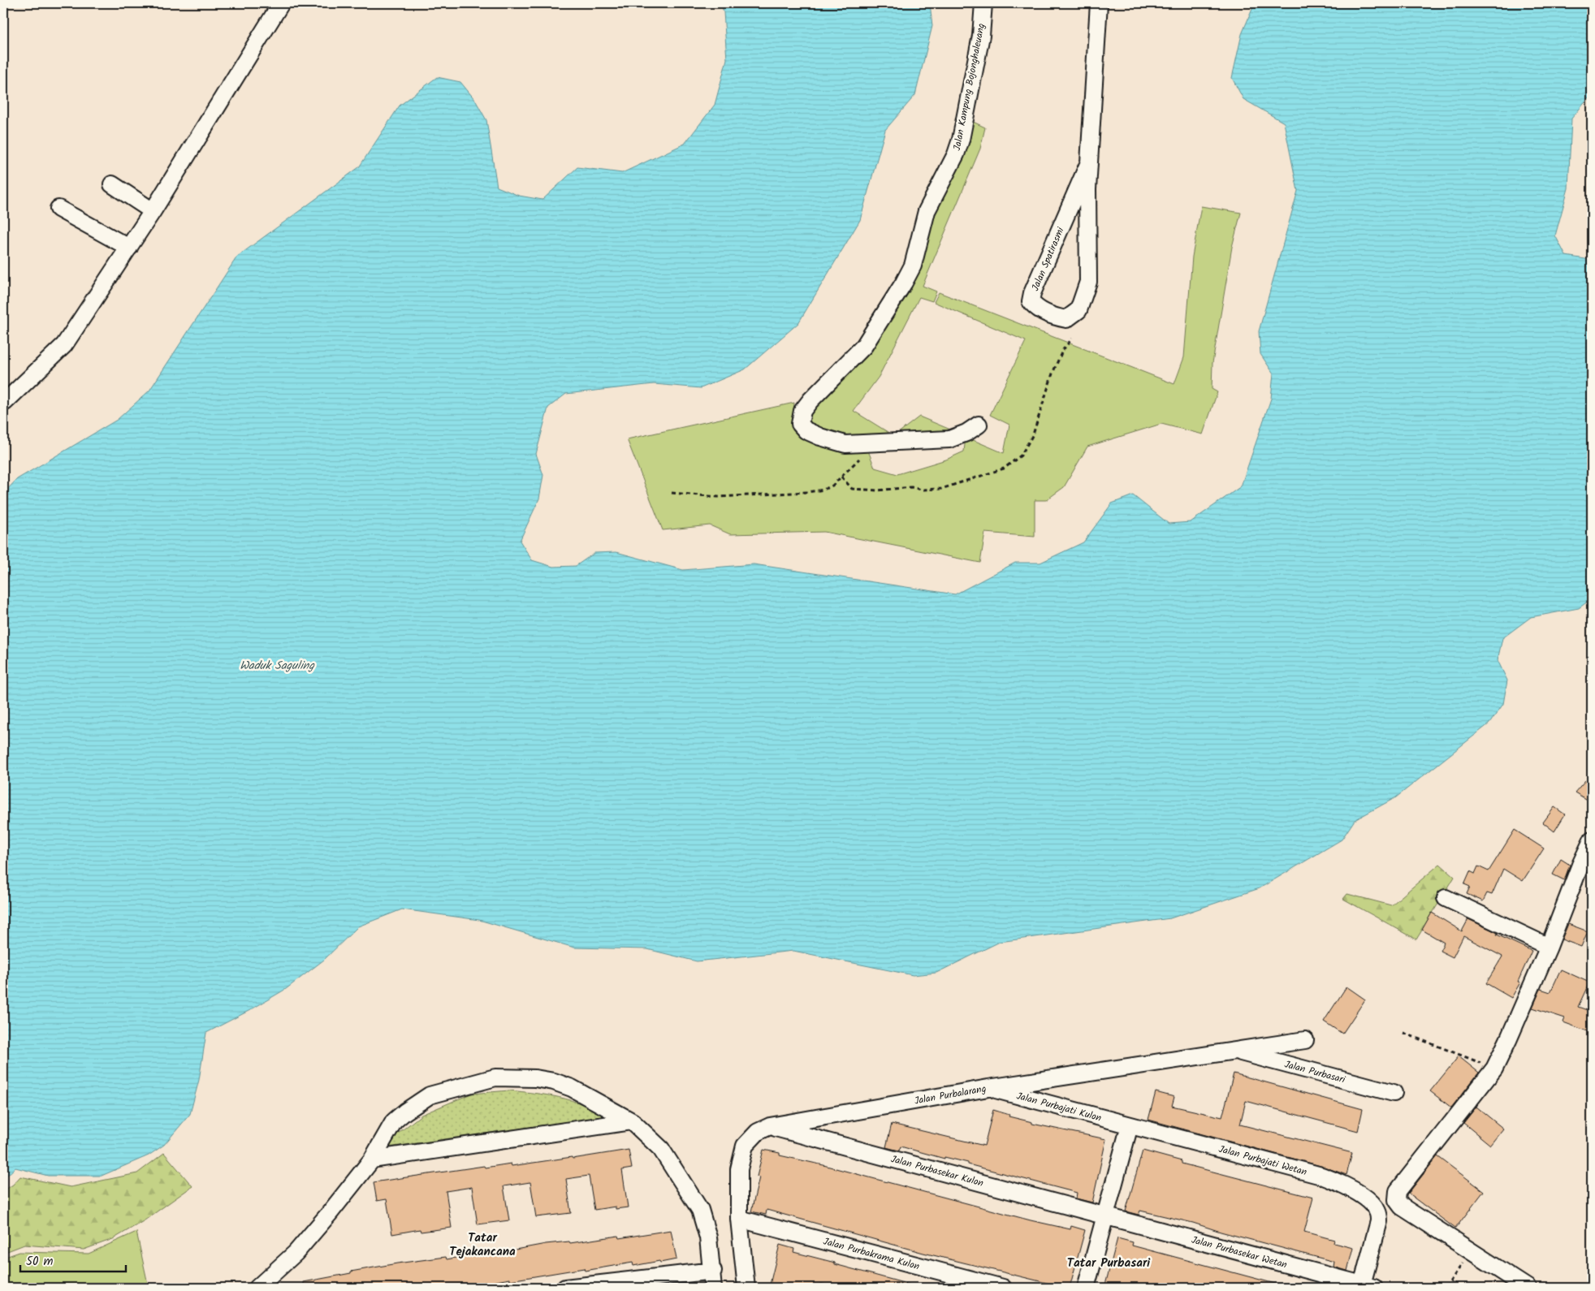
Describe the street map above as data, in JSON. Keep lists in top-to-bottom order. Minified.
{"streets":{"street":["Jalan Kampung Bojonghaleuang","Jalan Spatirasmi","Jalan Purbasari","Jalan Purbalarang","Jalan Purbajati Kulon","Jalan Purbajati Wetan","Jalan Purbasekar Kulon","Jalan Purbasekar Wetan","Jalan Purbakrama Kulon"]},"crossings":[["Jalan Purbasari","Jalan Purbalarang"],["Jalan Purbalarang","Jalan Purbajati Kulon"],["Jalan Purbalarang","Jalan Purbasekar Kulon"],["Jalan Purbalarang","Jalan Purbakrama Kulon"],["Jalan Purbajati Kulon","Jalan Purbajati Wetan"],["Jalan Purbajati Wetan","Jalan Purbasekar Wetan"],["Jalan Purbasekar Kulon","Jalan Purbasekar Wetan"]],"districts":["Tatar Tejakancana","Tatar Purbasari"],"water":["Waduk Saguling"],"scale_bar":"50 m"}
